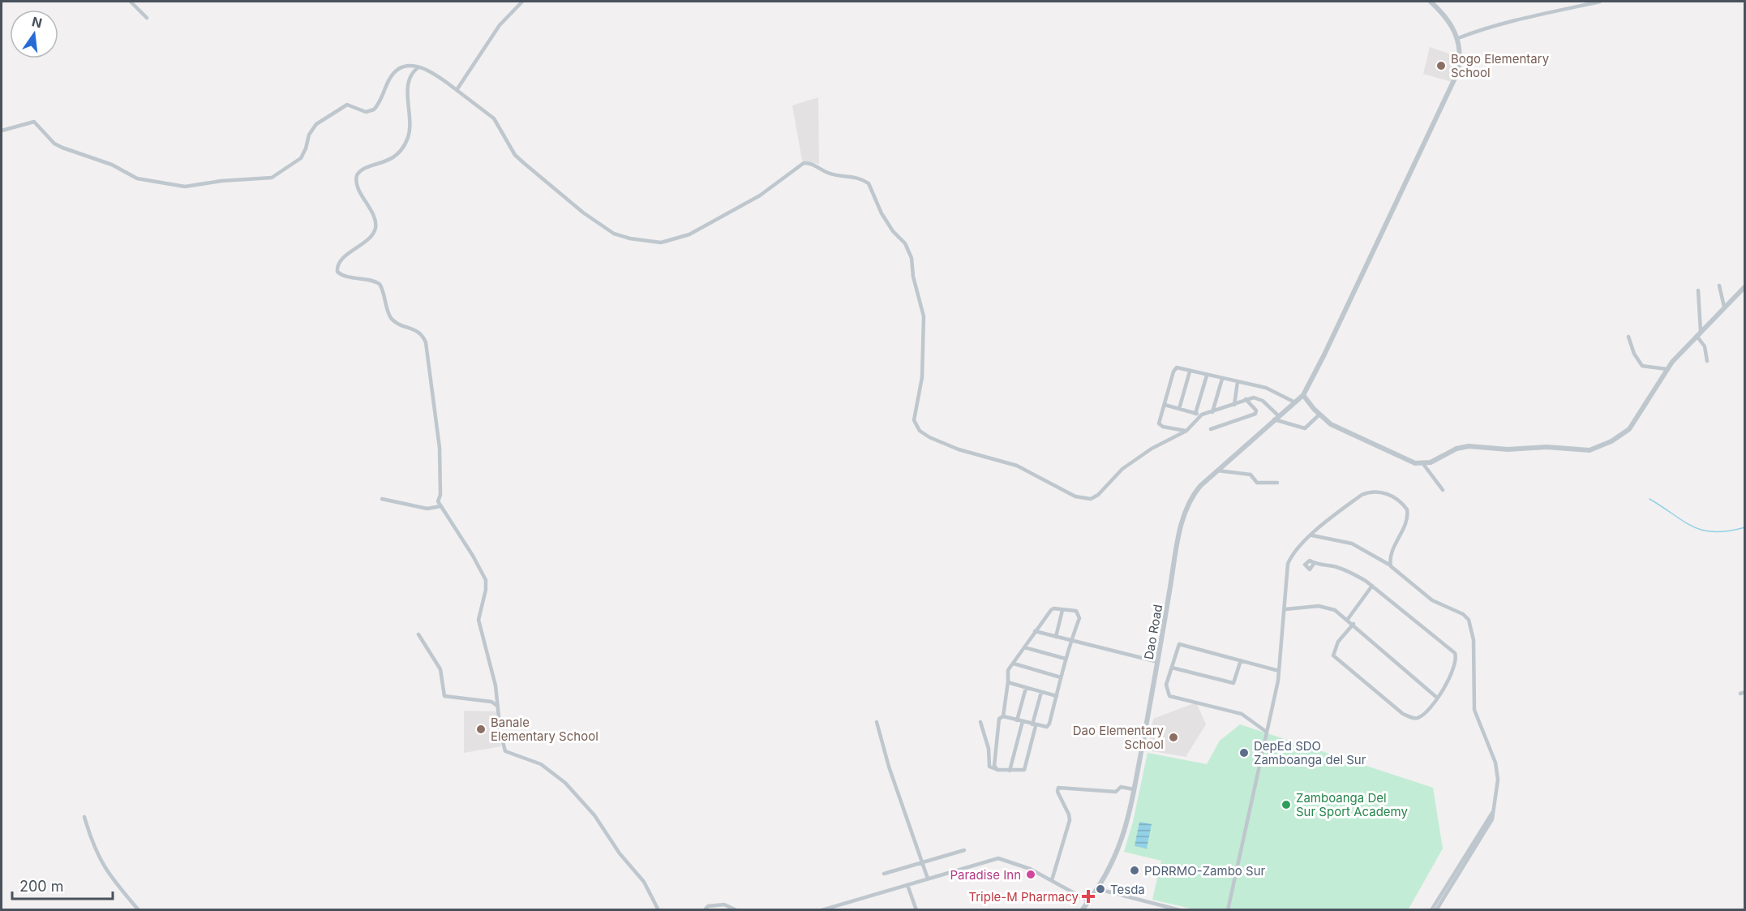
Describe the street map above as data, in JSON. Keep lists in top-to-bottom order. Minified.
{"streets":{"street":["Dao Road"]},"places":{"other":["Bogo Elementary School","Banale Elementary School","Dao Elementary School","DepEd SDO Zamboanga del Sur","Zamboanga Del Sur Sport Academy","PDRRMO-Zambo Sur","Paradise Inn","Tesda"],"health":["Triple-M Pharmacy"]},"scale_bar":"200 m","north":"top"}
